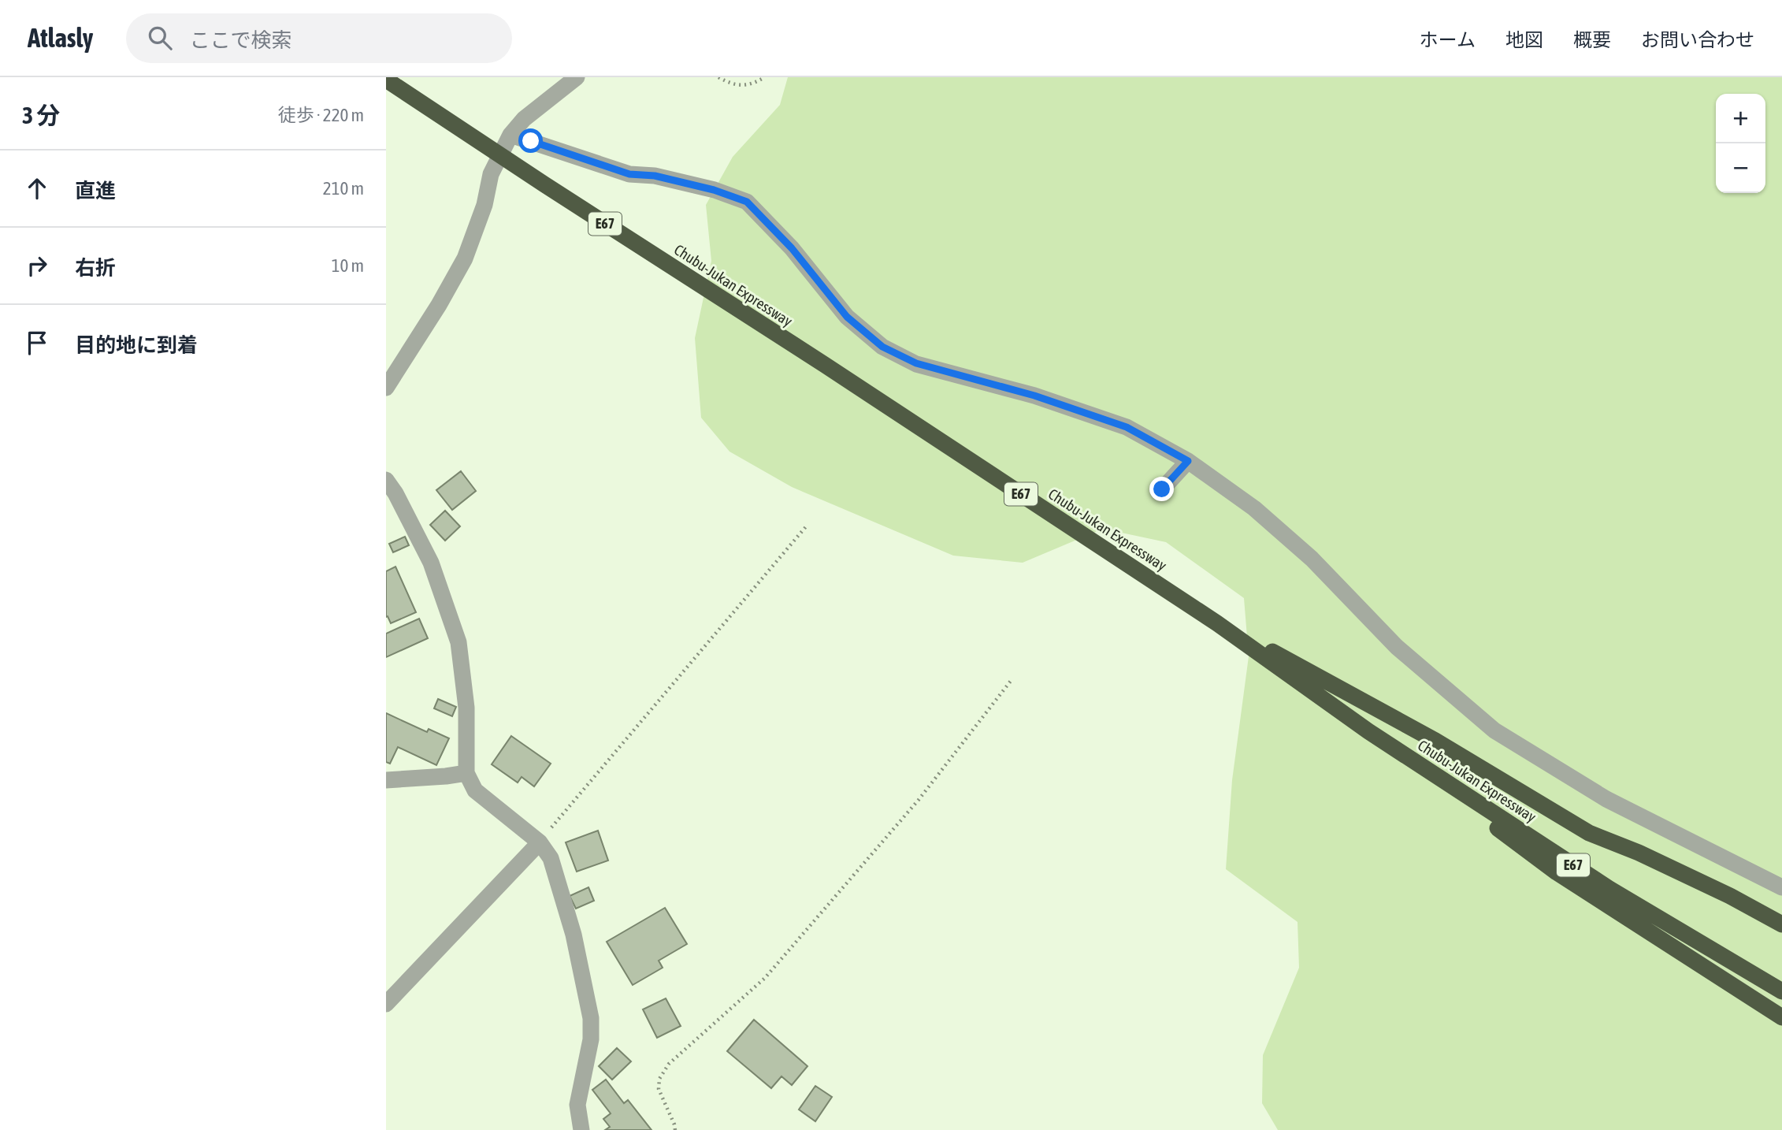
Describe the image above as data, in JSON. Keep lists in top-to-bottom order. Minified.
{"streets":{"highway":["E67","Chubu-Jukan Expressway"]},"page":{"header":"Atlasly","search":"ここで検索","nav":["ホーム","地図","概要","お問い合わせ"],"heading":["3 分","徒歩 · 220 m"],"map_buttons":["+","−"],"list":[["直進","210 m"],["右折","10 m"],"目的地に到着"]}}
